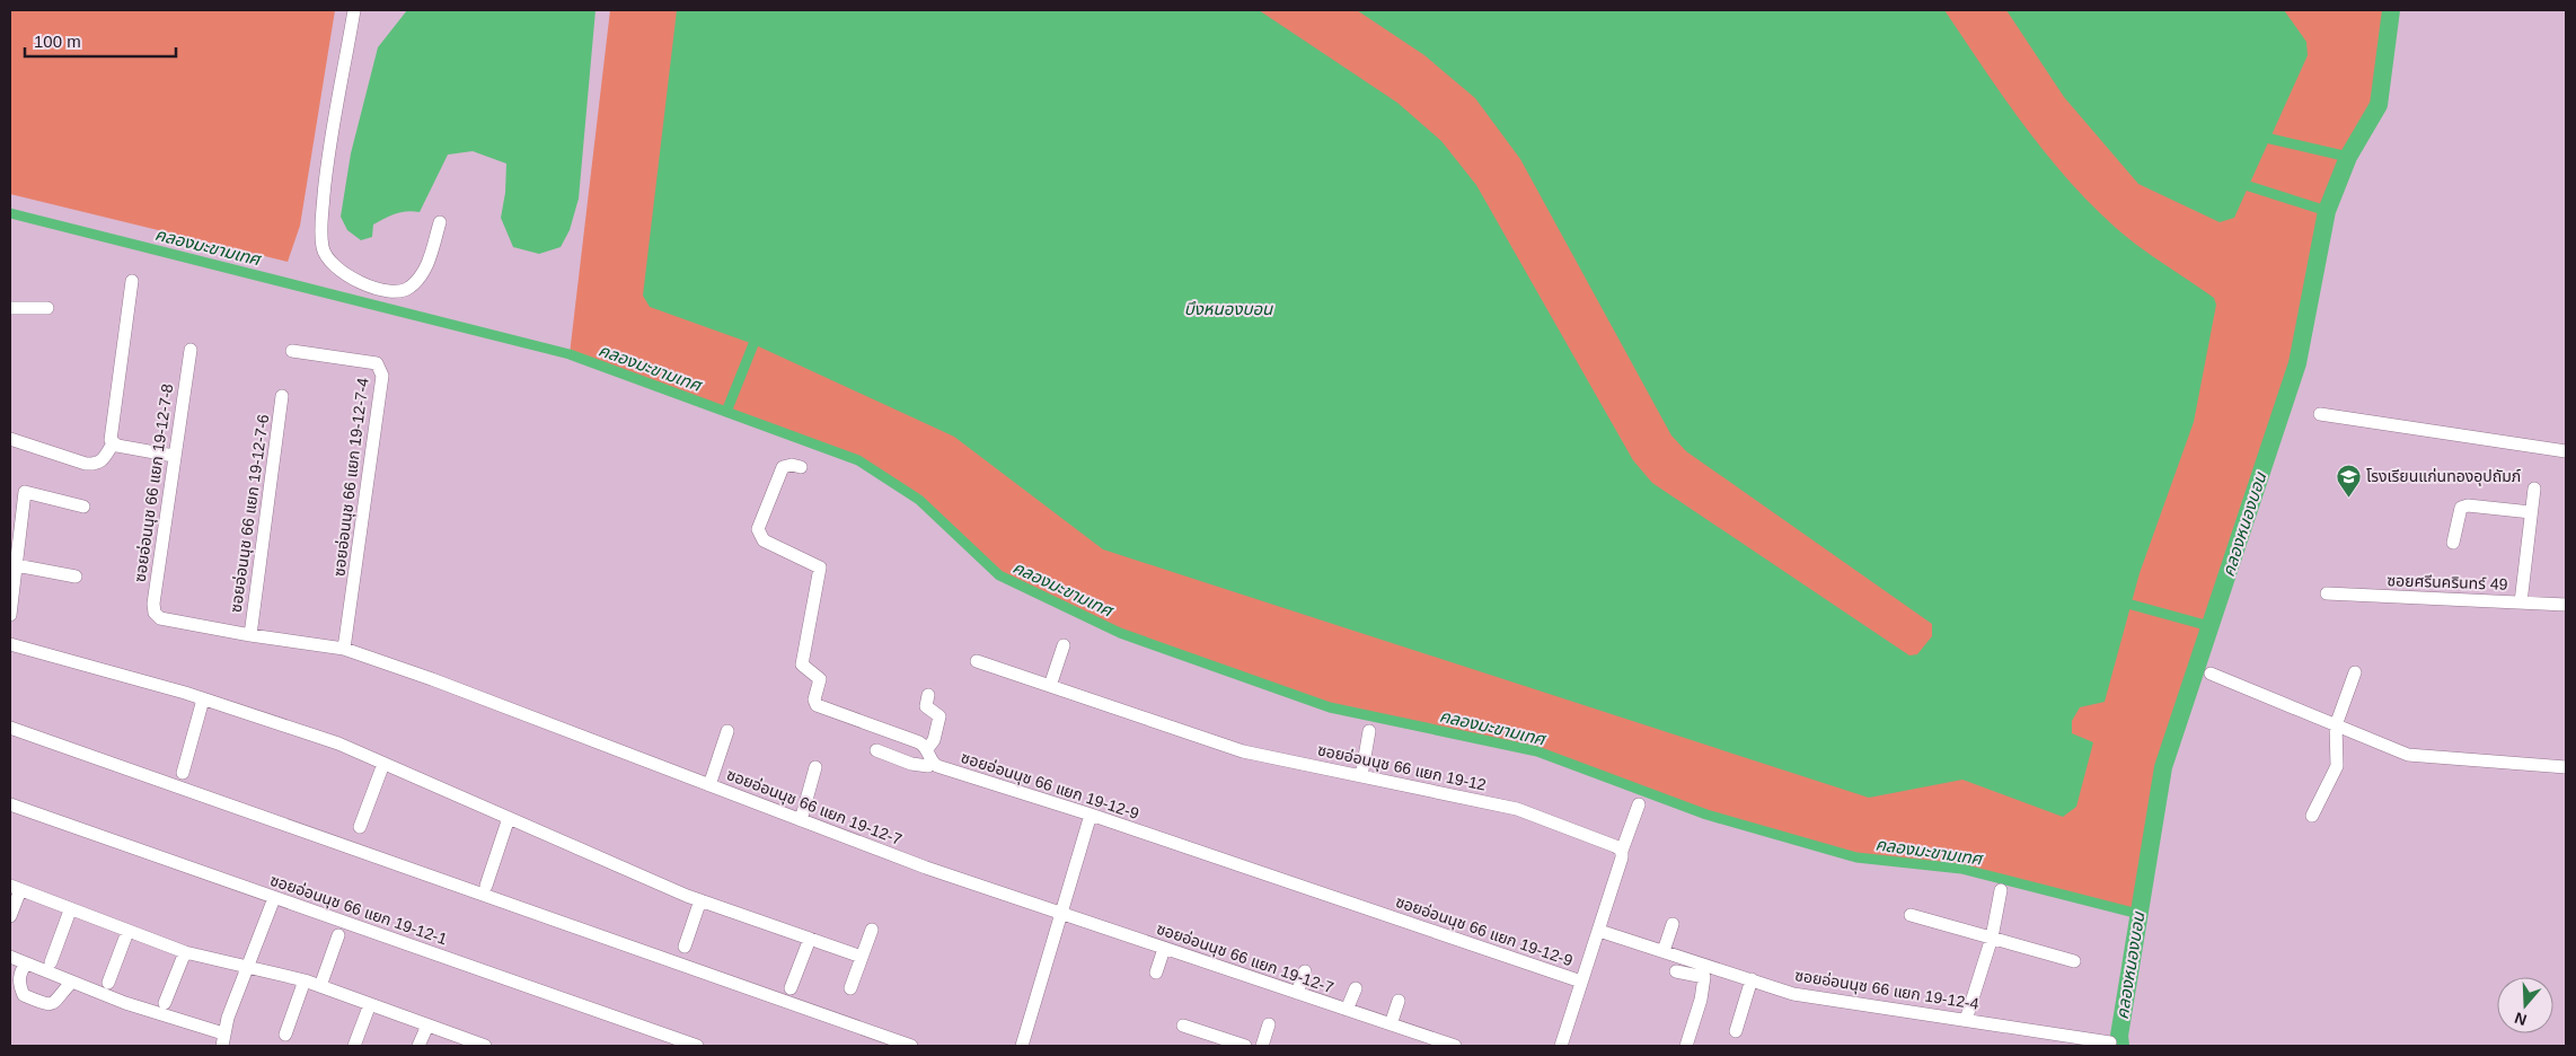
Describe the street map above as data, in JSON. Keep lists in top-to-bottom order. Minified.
{"streets":{"street":["ซอยอ่อนนุช 66 แยก 19-12-7-4","ซอยอ่อนนุช 66 แยก 19-12-7-8","ซอยอ่อนนุช 66 แยก 19-12-7-6","ซอยศรีนครินทร์ 49","ซอยอ่อนนุช 66 แยก 19-12","ซอยอ่อนนุช 66 แยก 19-12-9","ซอยอ่อนนุช 66 แยก 19-12-7","ซอยอ่อนนุช 66 แยก 19-12-1","ซอยอ่อนนุช 66 แยก 19-12-4"]},"crossings":[["ซอยอ่อนนุช 66 แยก 19-12-7-4","ซอยอ่อนนุช 66 แยก 19-12-7"],["ซอยอ่อนนุช 66 แยก 19-12-7-8","ซอยอ่อนนุช 66 แยก 19-12-7"],["ซอยอ่อนนุช 66 แยก 19-12-7-6","ซอยอ่อนนุช 66 แยก 19-12-7"]],"water":["คลองมะขามเทศ","บึงหนองบอน","คลองหนองบอน"],"places":{"school or university":["โรงเรียนแก่นทองอุปถัมภ์"]},"scale_bar":"100 m","north":"bottom"}
